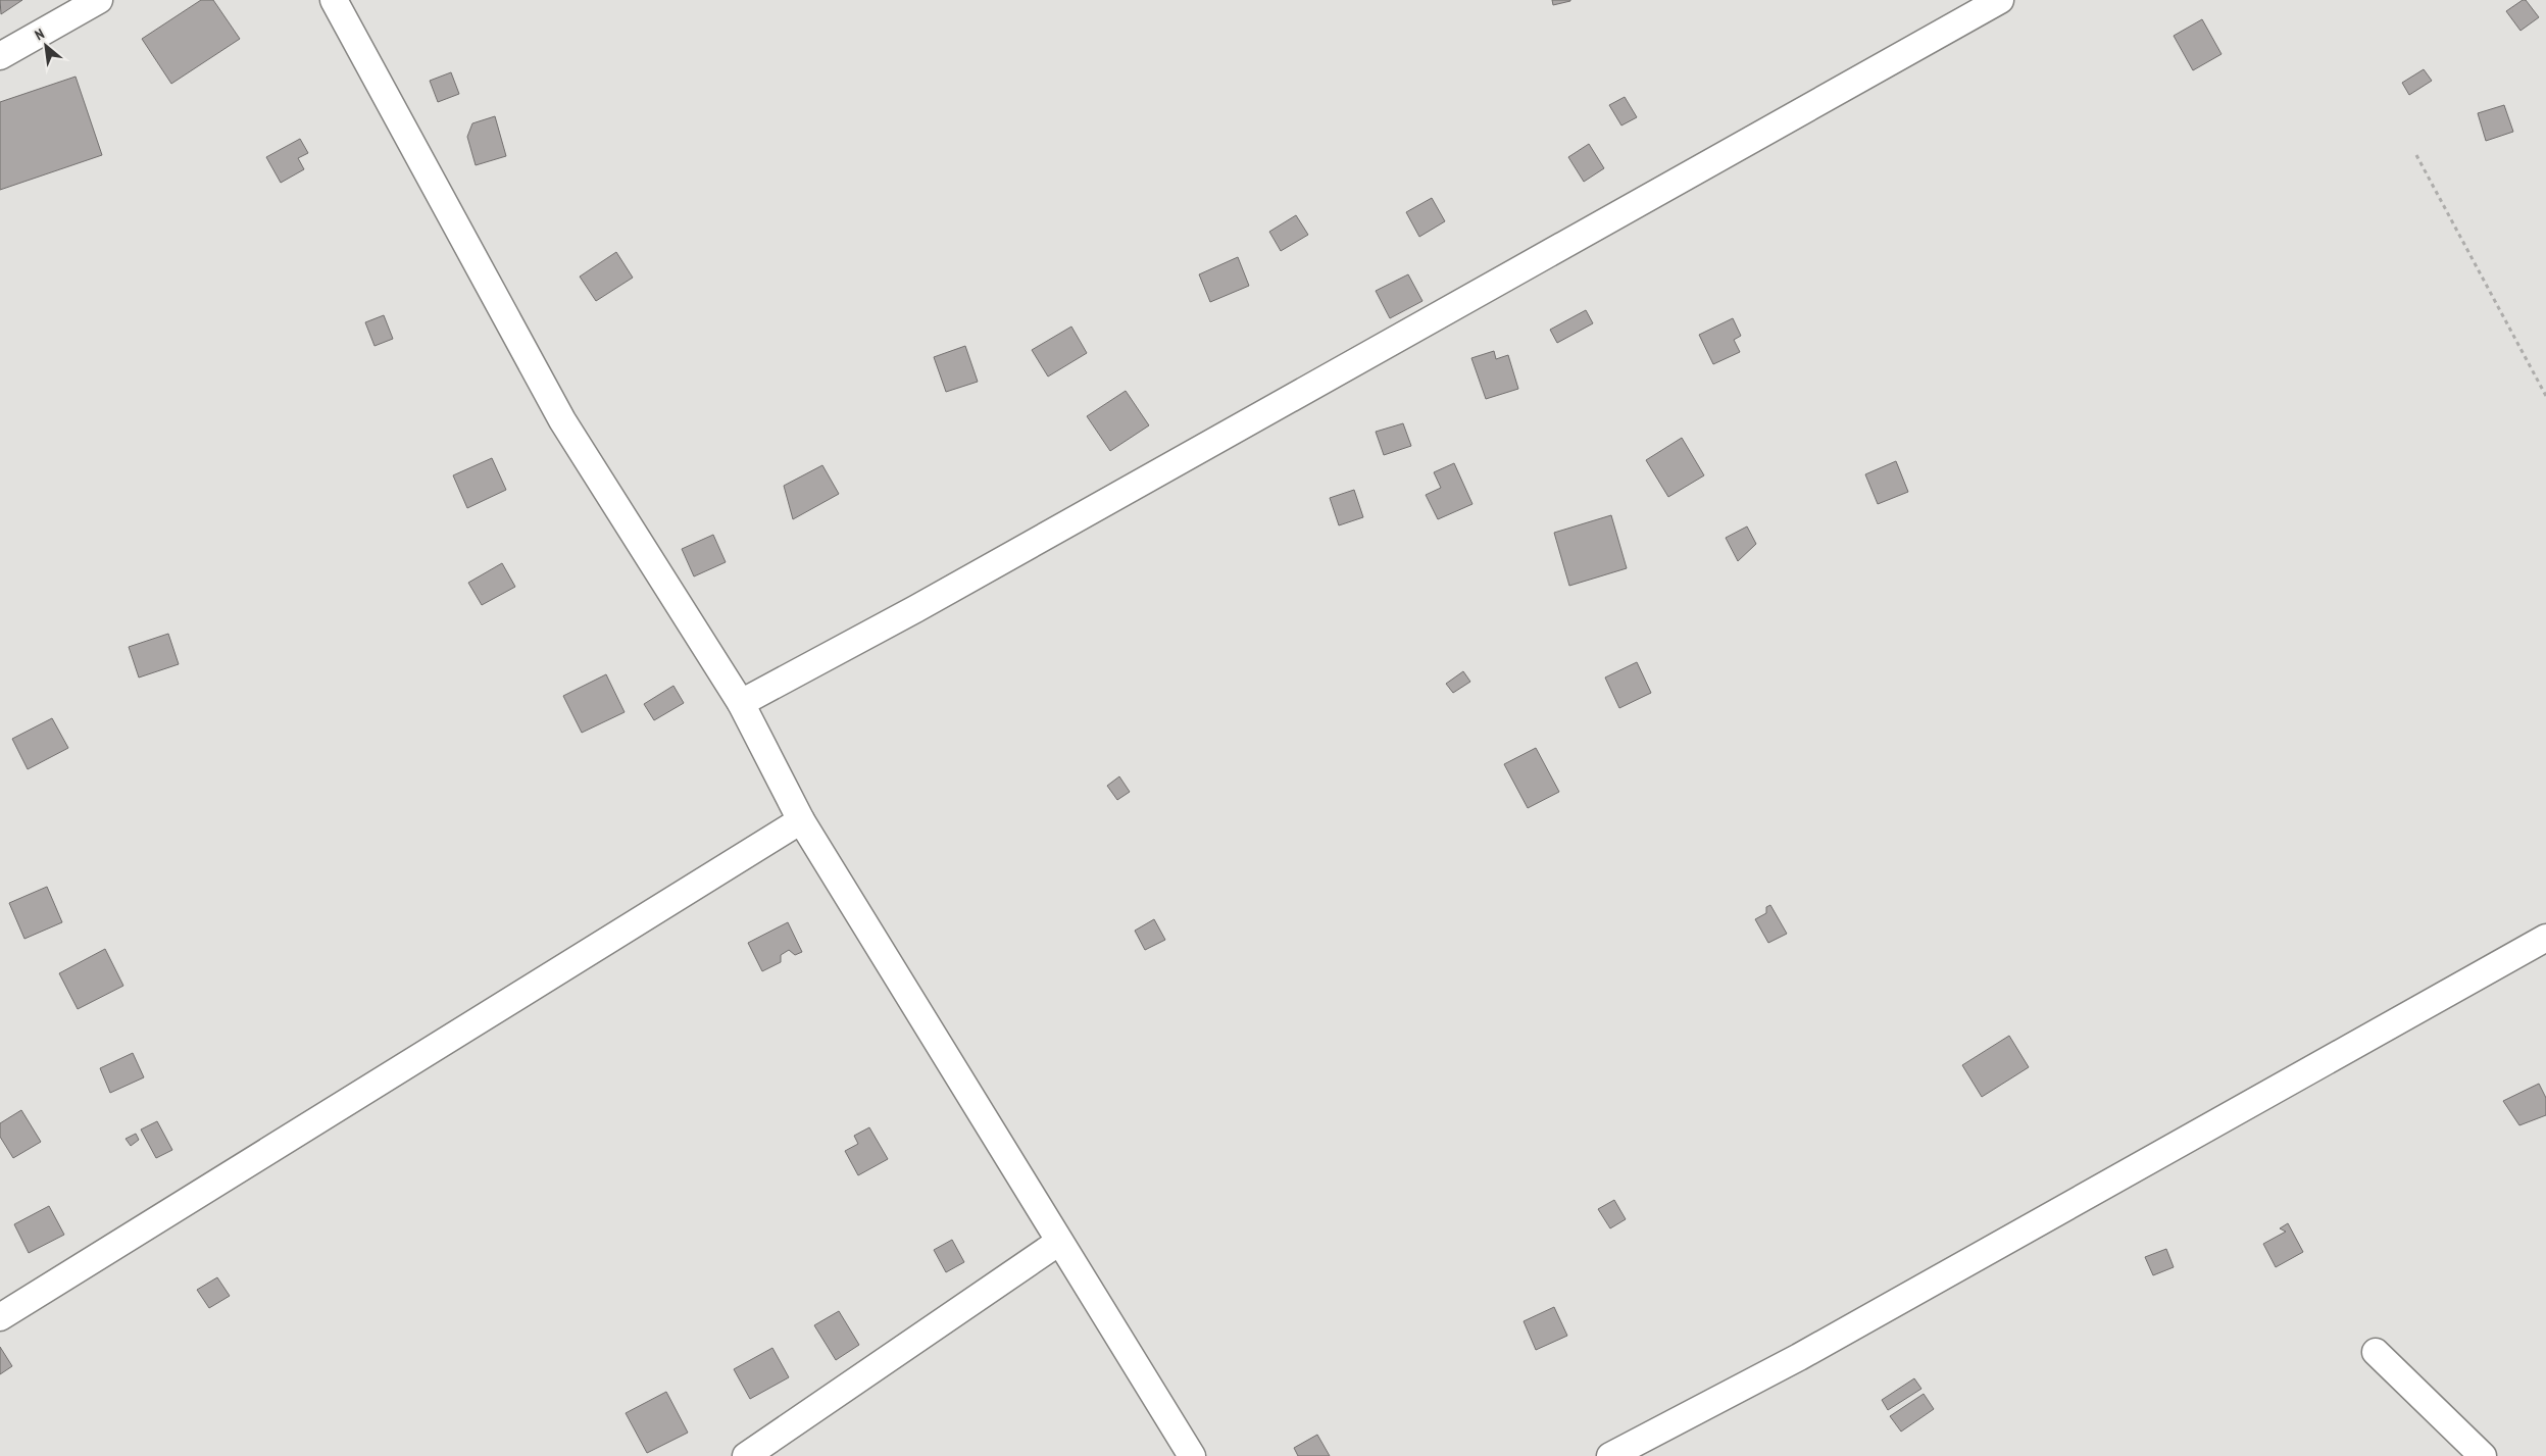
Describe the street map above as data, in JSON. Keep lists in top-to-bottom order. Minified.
{"north":"top left"}
